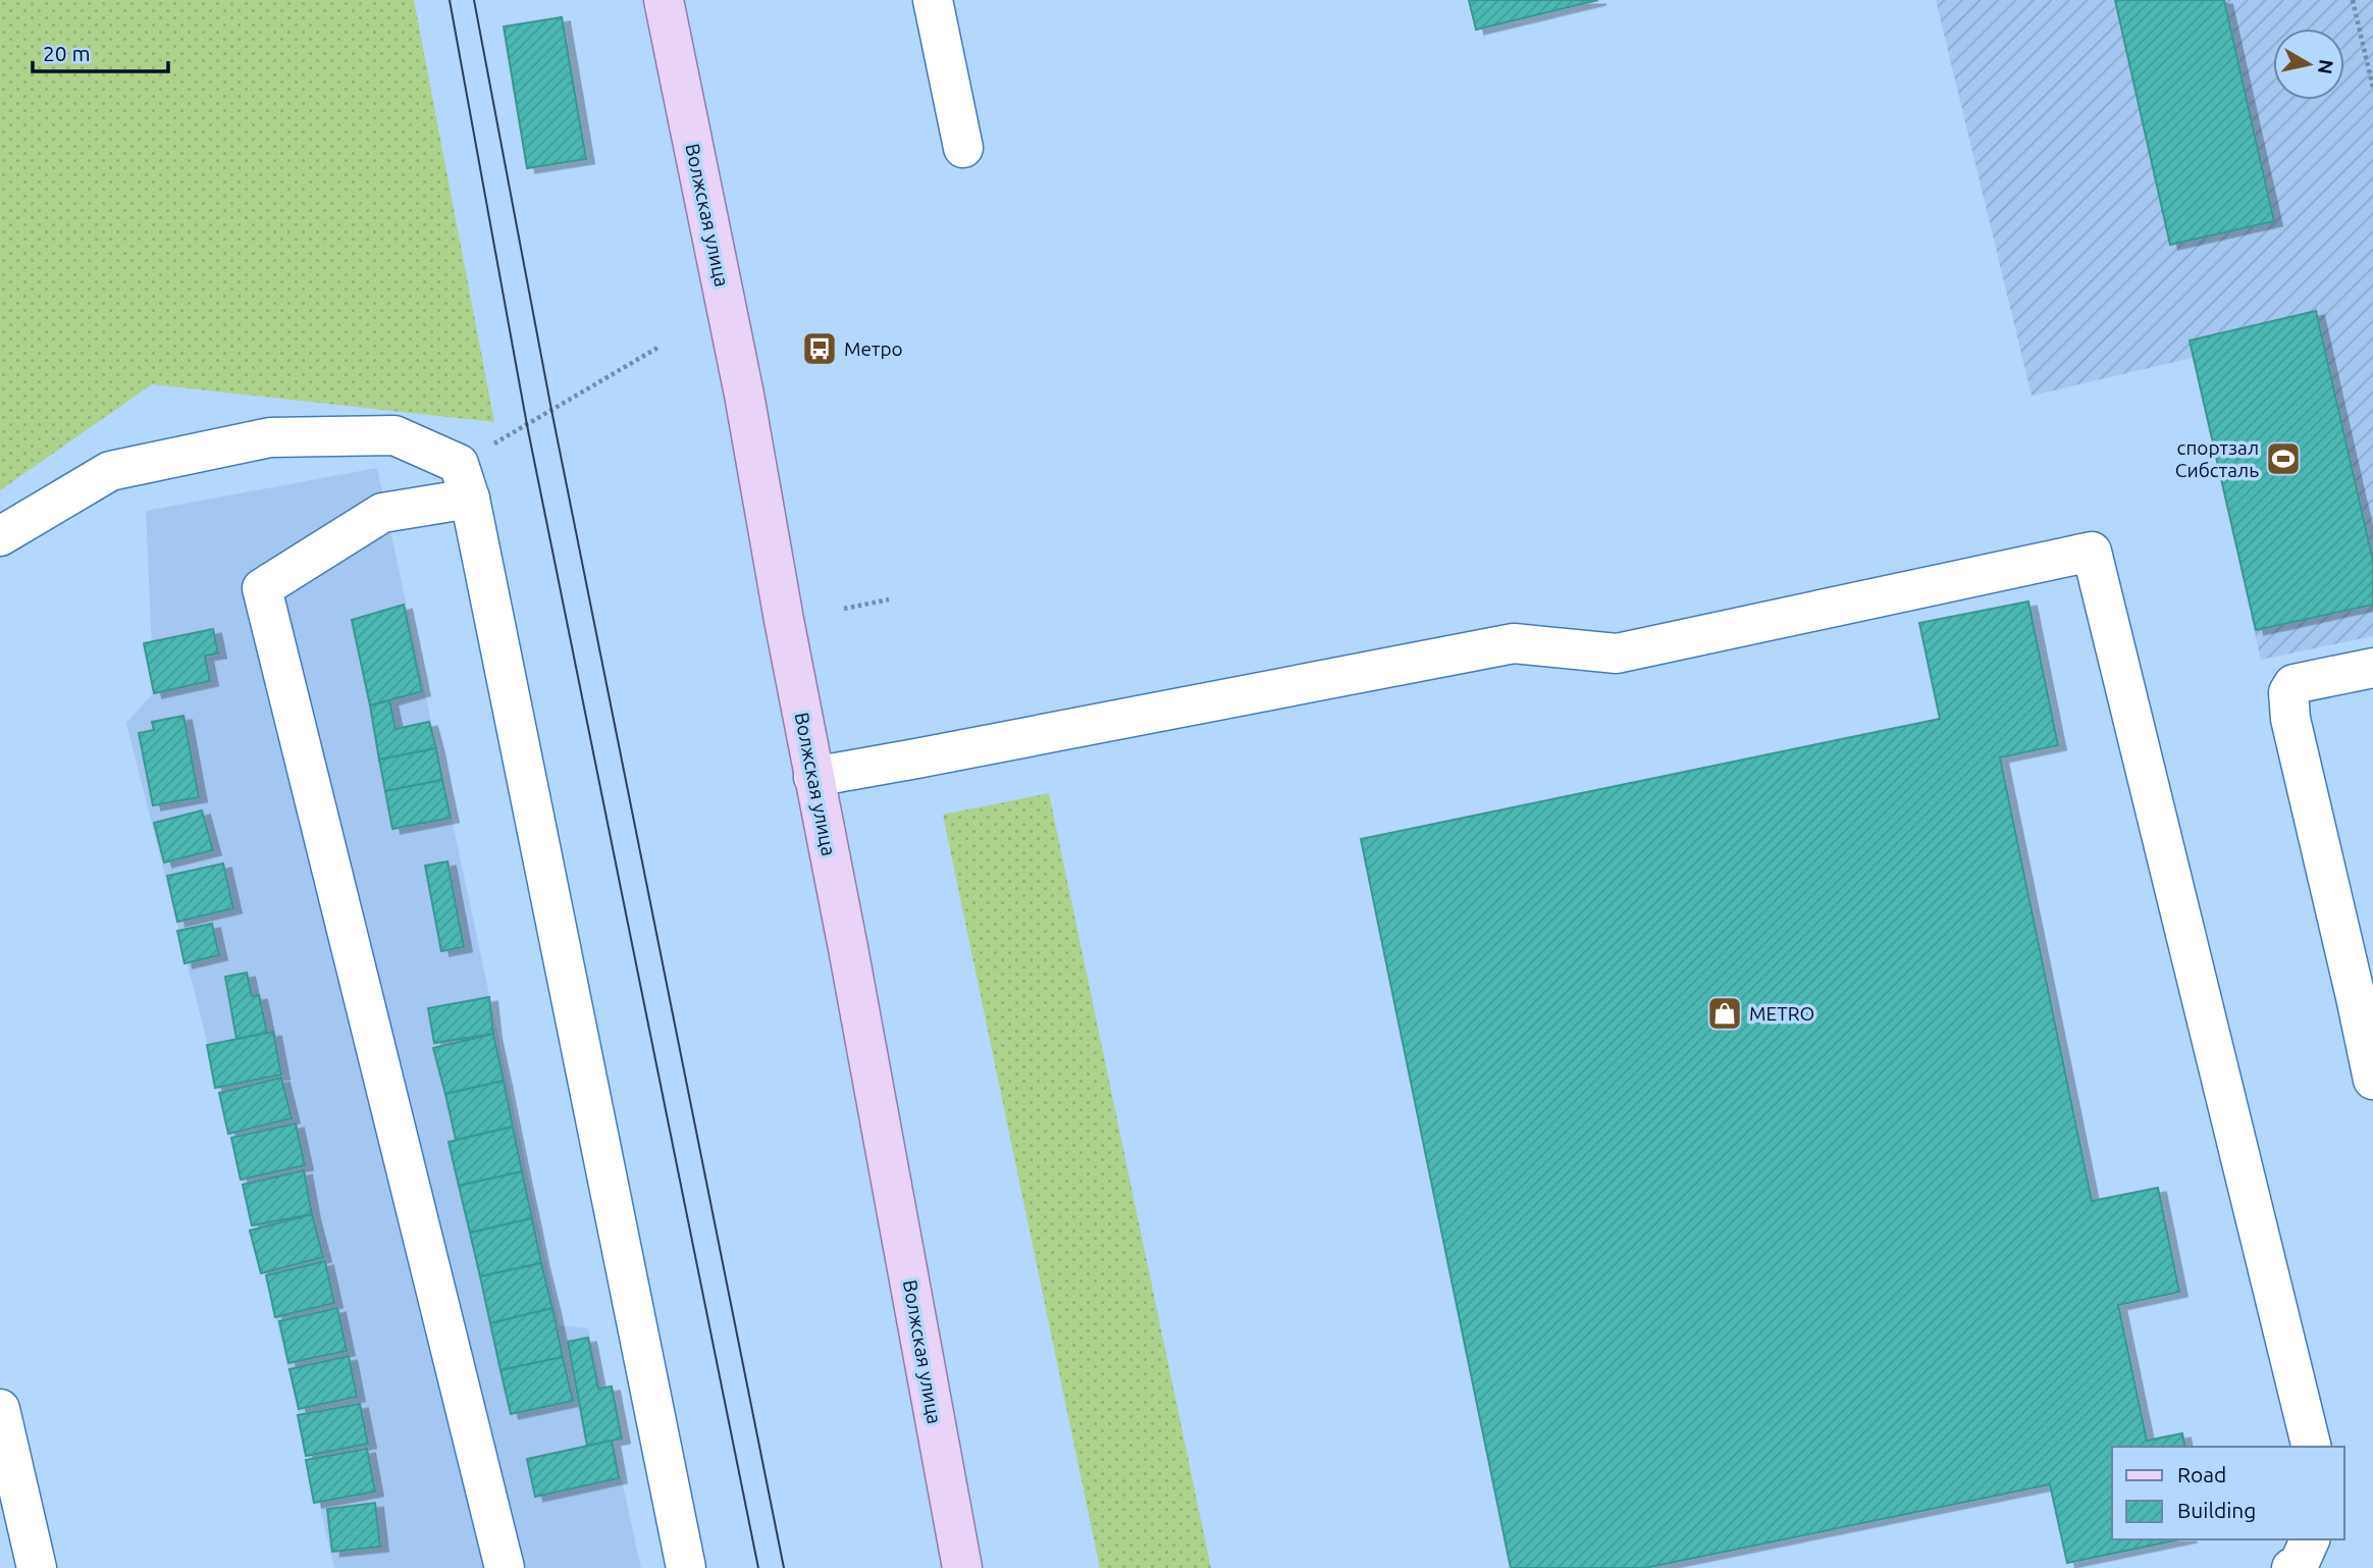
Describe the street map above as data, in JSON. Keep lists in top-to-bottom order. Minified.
{"streets":{"main road":["Волжская улица"]},"places":{"bus stop":["Метро"],"sports":["спортзал Сибсталь"],"shop":["METRO"]},"legend":["Road","Building"],"scale_bar":"20 m","north":"right"}
